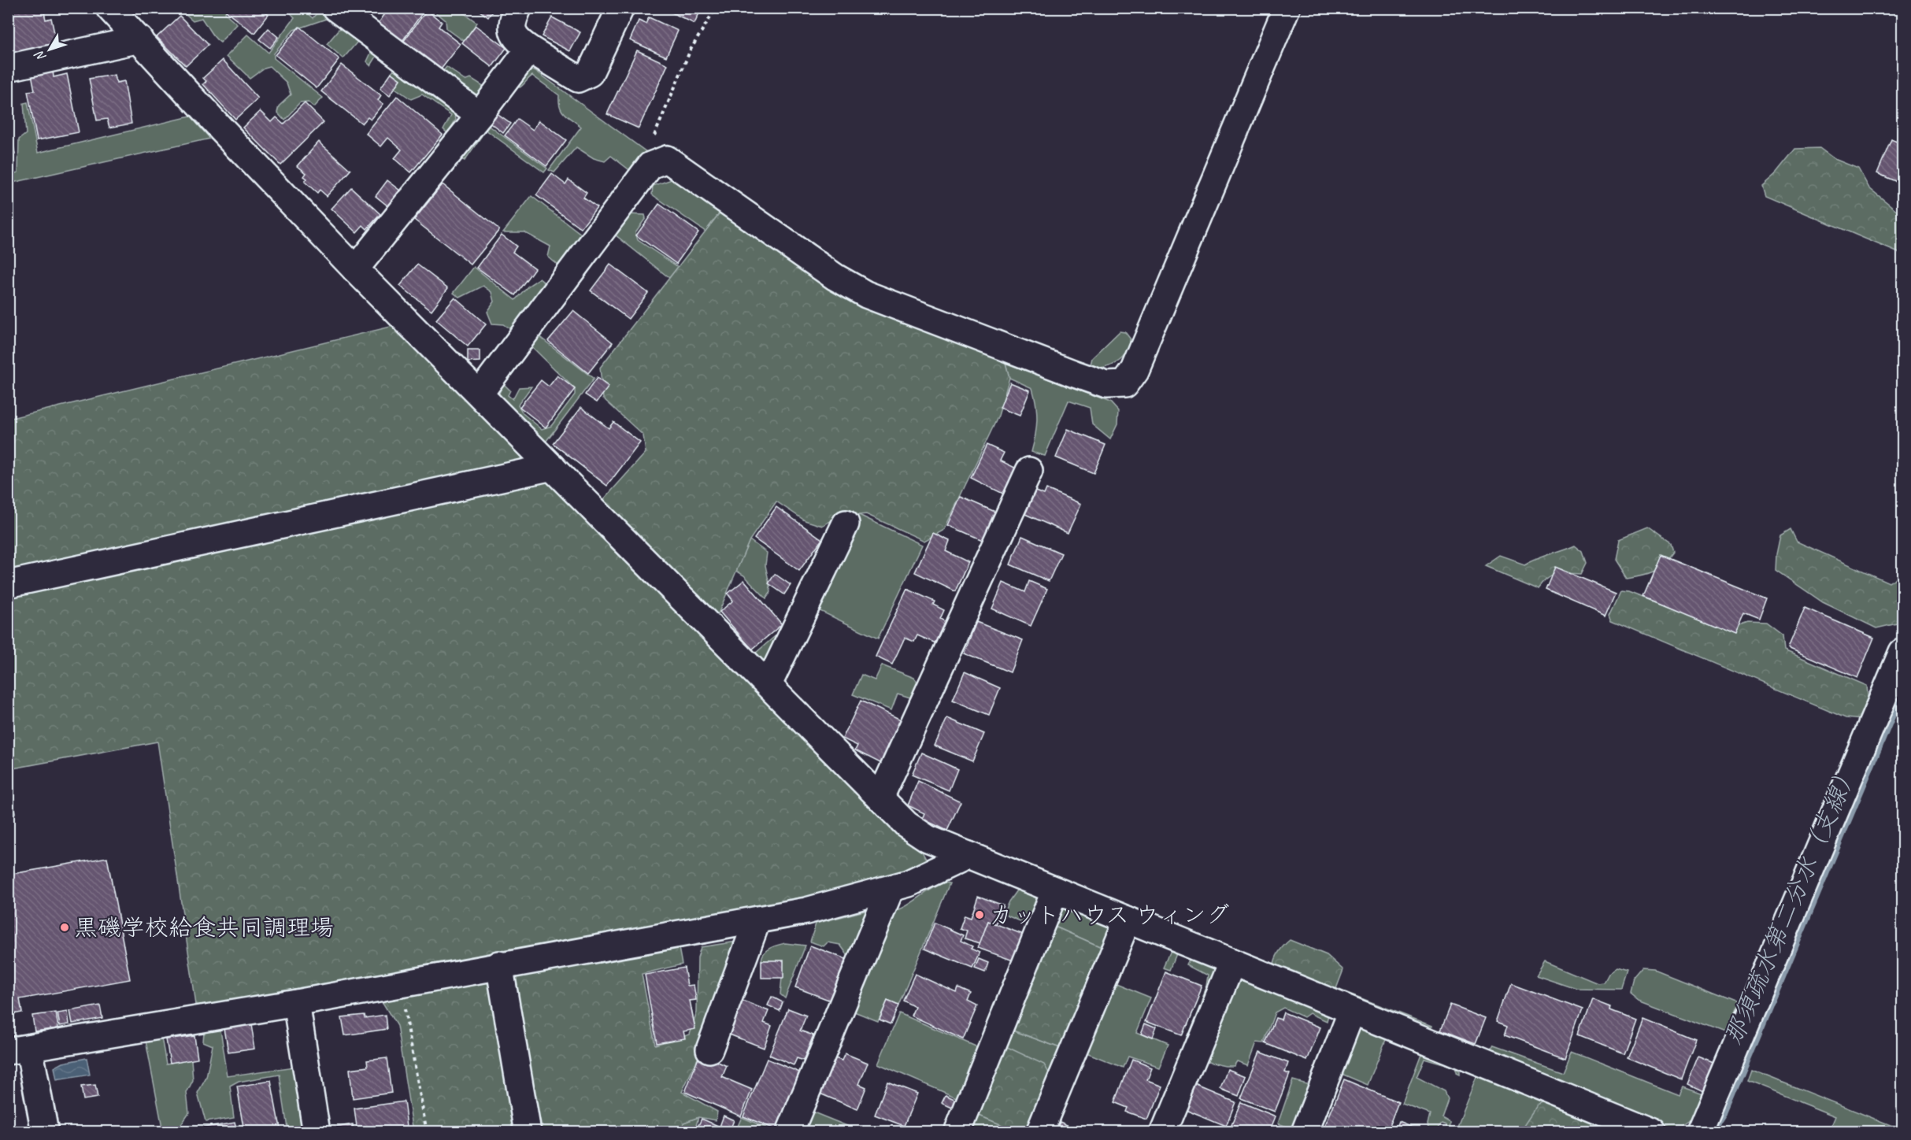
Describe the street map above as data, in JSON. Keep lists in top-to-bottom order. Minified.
{"water":["那須疏水第二分水（支線）"],"places":["カットハウス ウィング","黒磯学校給食共同調理場"],"north":"bottom left"}
